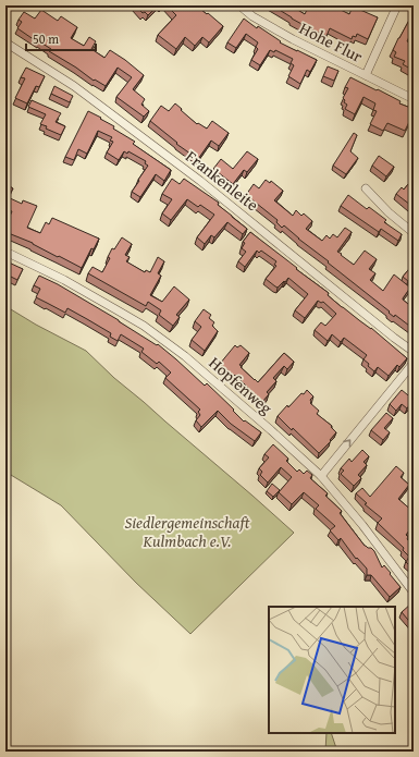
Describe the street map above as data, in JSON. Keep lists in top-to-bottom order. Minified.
{"streets":{"street":["Hohe Flur","Frankenleite","Hopfenweg"]},"parks":["Siedlergemeinschaft Kulmbach e.V."],"scale_bar":"50 m"}
